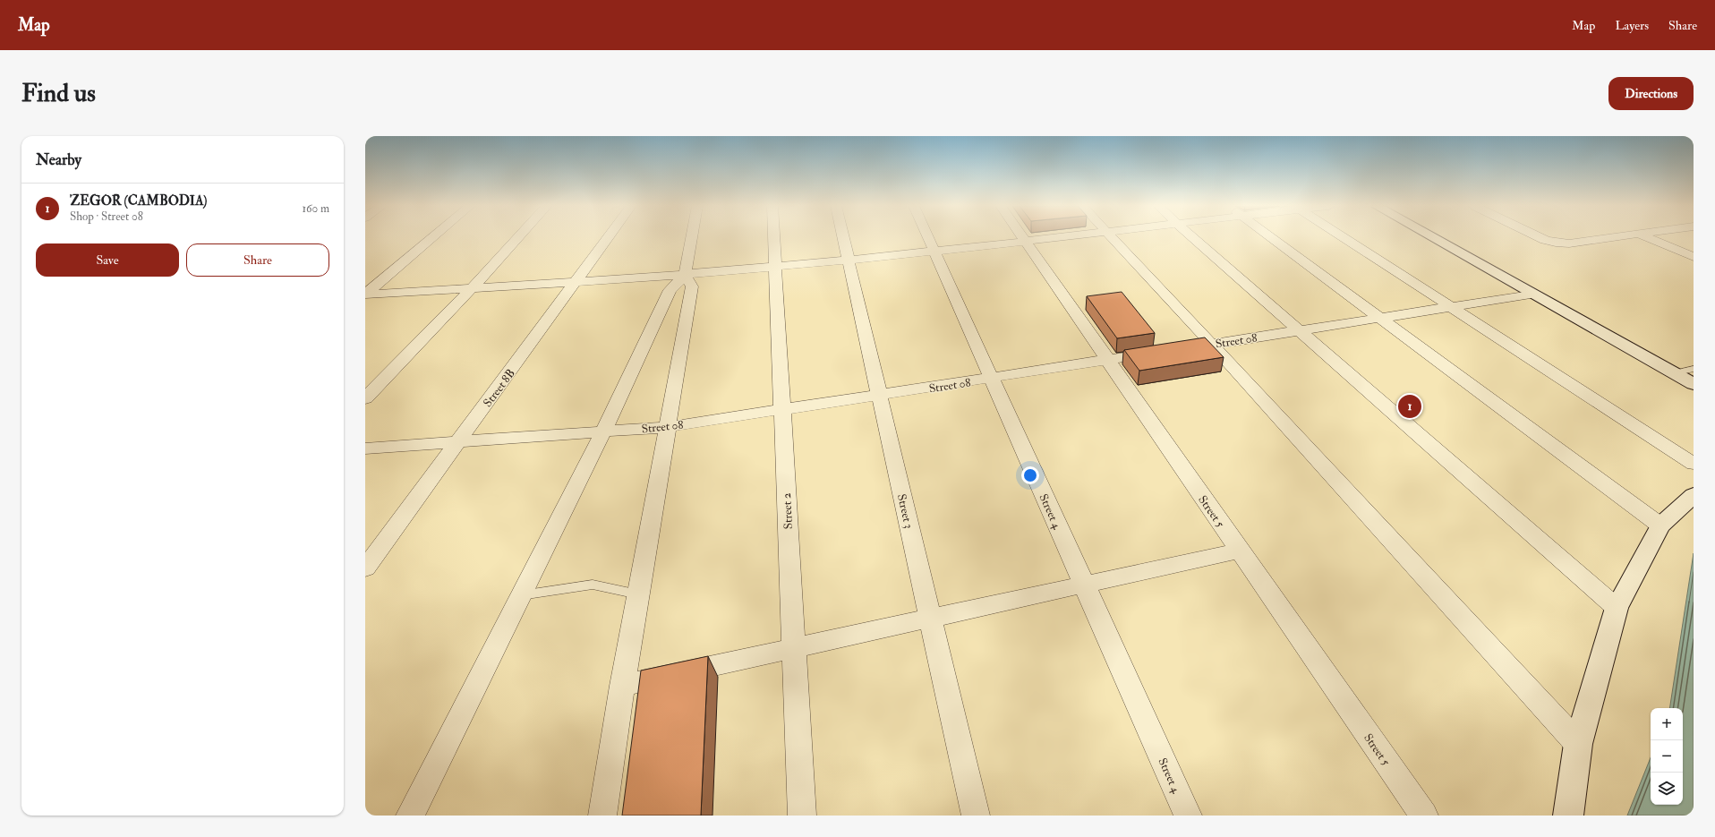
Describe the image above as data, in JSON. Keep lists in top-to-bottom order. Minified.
{"streets":{"street":["Street 08","Street 8B","Street 2","Street 3","Street 4","Street 5"]},"crossings":[["Street 08","Street 8B"],["Street 08","Street 2"],["Street 08","Street 3"],["Street 08","Street 4"],["Street 08","Street 5"]],"page":{"header":"Map","nav":["Map","Layers","Share"],"buttons":["Directions",["Save","Share"]],"title":"Find us","heading":"Nearby","list":[{"mark":"1","name":"ZEGOR (CAMBODIA)","note":"Shop · Street 08","value":"160 m"}],"pins":"1","map_buttons":["+","−"]}}
